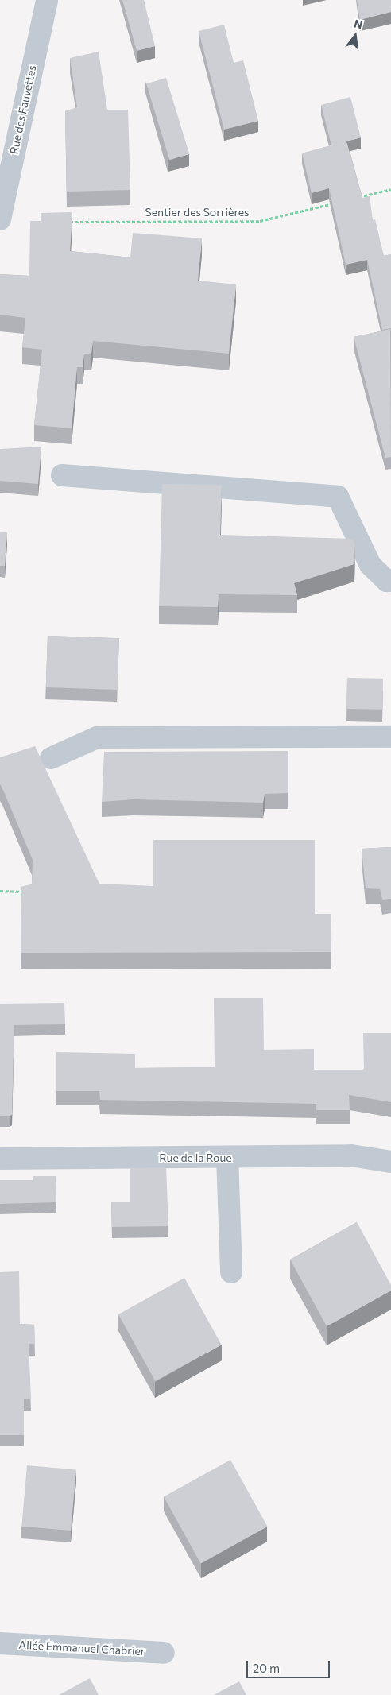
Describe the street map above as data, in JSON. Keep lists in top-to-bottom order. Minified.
{"streets":{"street":["Rue des Fauvettes","Rue de la Roue","Allée Emmanuel Chabrier"],"path":["Sentier des Sorrières"]},"scale_bar":"20 m","north":"top"}
